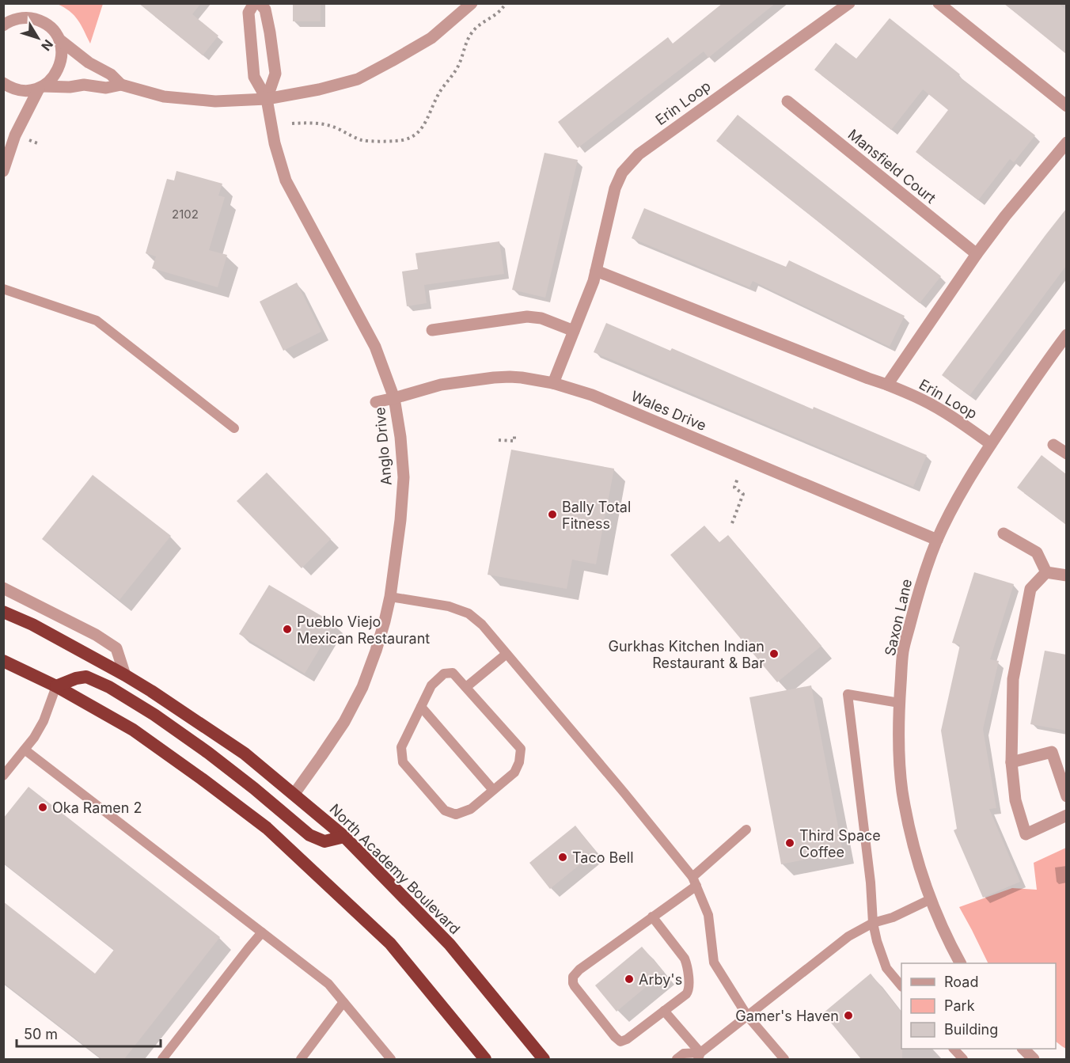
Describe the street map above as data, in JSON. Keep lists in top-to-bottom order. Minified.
{"streets":{"highway":["North Academy Boulevard"],"street":["Erin Loop","Mansfield Court","Wales Drive","Anglo Drive","Saxon Lane"]},"crossings":[["Erin Loop","Wales Drive"],["Erin Loop","Saxon Lane"],["Wales Drive","Anglo Drive"],["Wales Drive","Saxon Lane"],["Anglo Drive","North Academy Boulevard"]],"places":["Bally Total Fitness","Pueblo Viejo Mexican Restaurant","Gurkhas Kitchen Indian Restaurant & Bar","Oka Ramen 2","Third Space Coffee","Taco Bell","Arby's","Gamer's Haven"],"house_numbers":["2102"],"legend":["Road","Park","Building"],"scale_bar":"50 m","north":"bottom right"}
